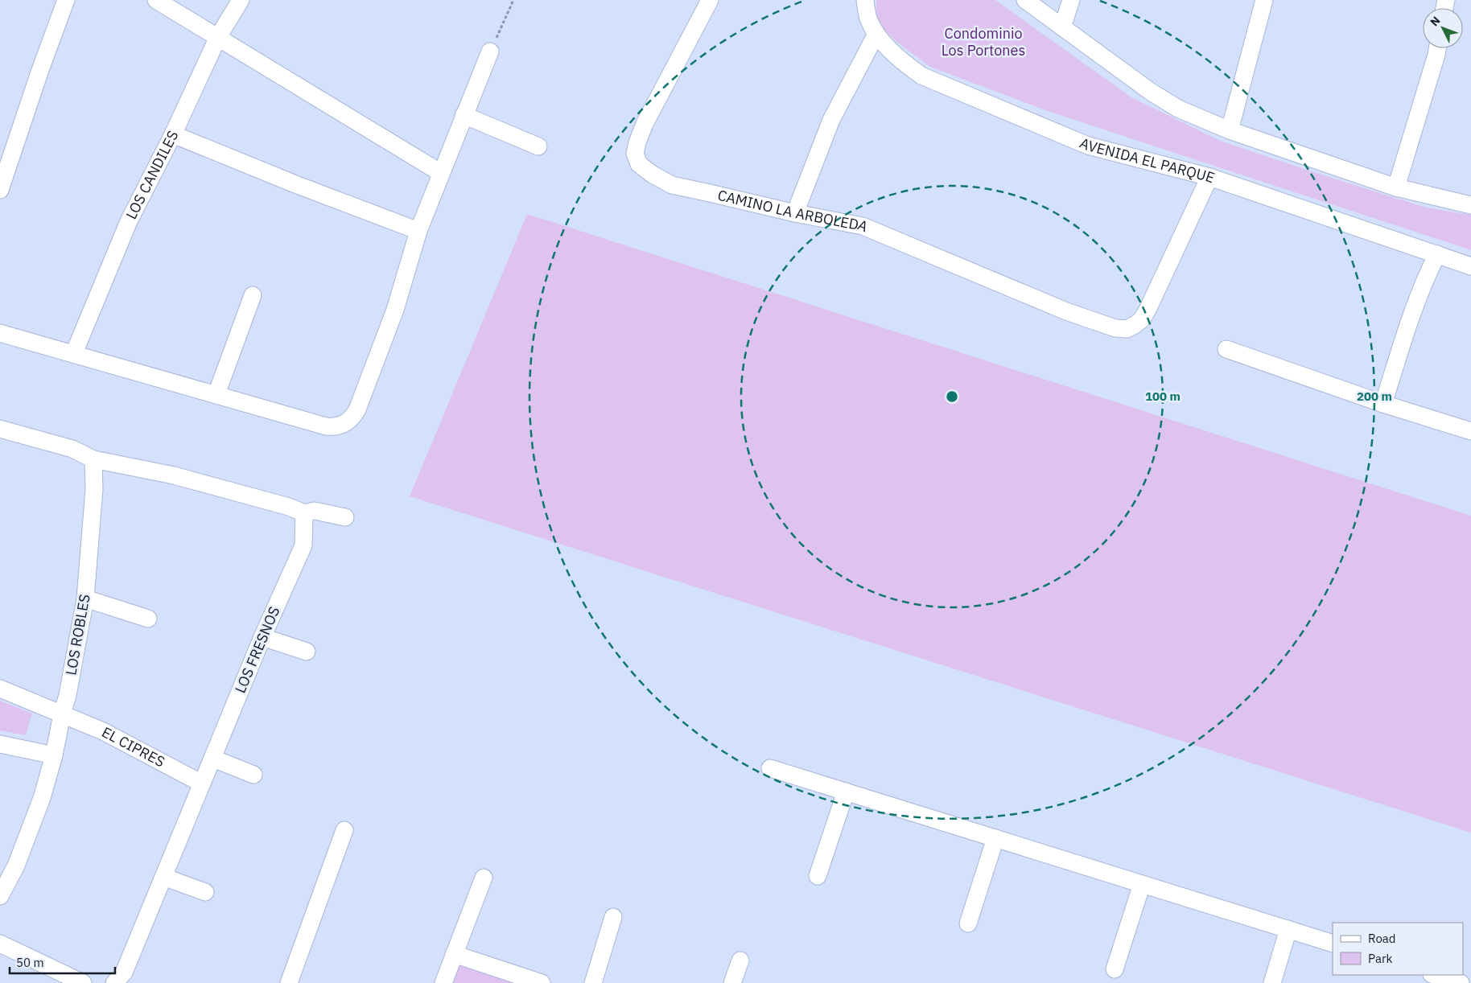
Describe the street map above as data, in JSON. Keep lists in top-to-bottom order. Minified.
{"streets":{"street":["AVENIDA EL PARQUE","LOS CANDILES","CAMINO LA ARBOLEDA","LOS ROBLES","LOS FRESNOS","EL CIPRES"]},"crossings":[["AVENIDA EL PARQUE","CAMINO LA ARBOLEDA"],["LOS ROBLES","EL CIPRES"],["LOS FRESNOS","EL CIPRES"]],"parks":["Condominio Los Portones"],"legend":["Road","Park"],"scale_bar":"50 m","north":"top left","rings":["100 m","200 m"]}
